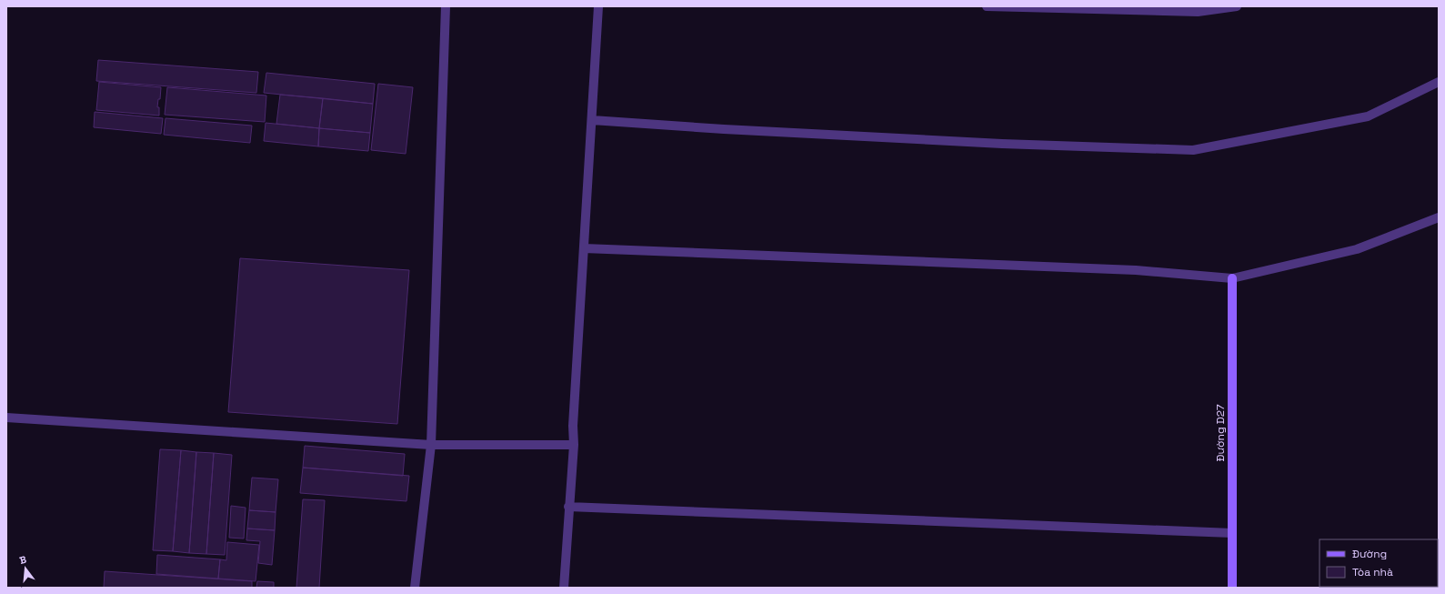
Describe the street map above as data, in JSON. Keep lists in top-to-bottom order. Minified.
{"streets":{"street":["Đường D27"]},"legend":["Đường","Tòa nhà"],"north":"top"}
